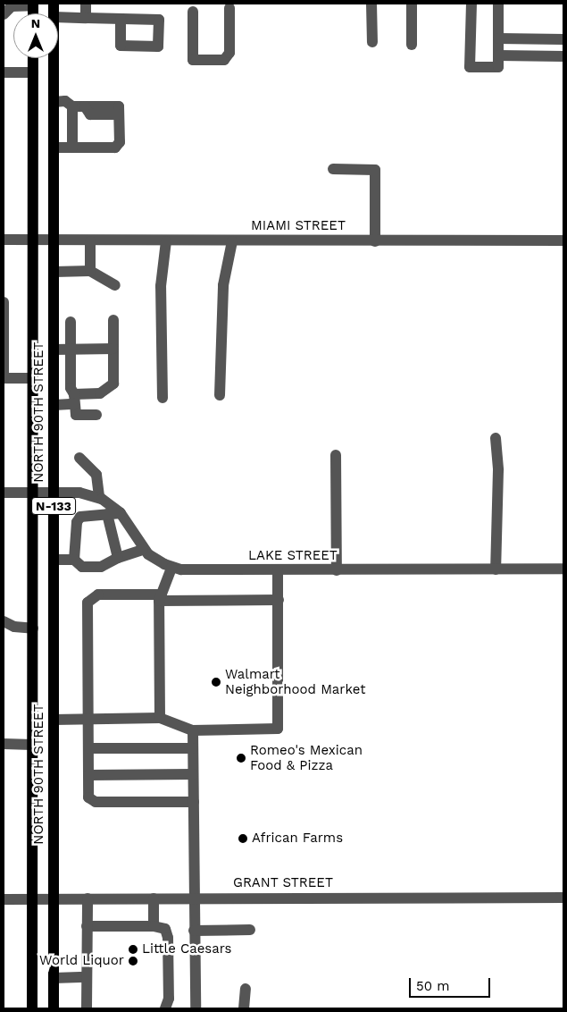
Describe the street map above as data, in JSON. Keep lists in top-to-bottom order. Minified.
{"streets":{"main road":["NORTH 90TH STREET","N-133"],"street":["MIAMI STREET","LAKE STREET","GRANT STREET"]},"crossings":[["MIAMI STREET","NORTH 90TH STREET"],["NORTH 90TH STREET","LAKE STREET"],["NORTH 90TH STREET","GRANT STREET"]],"places":["Walmart Neighborhood Market","Romeo's Mexican Food & Pizza","African Farms","Little Caesars","World Liquor"],"scale_bar":"50 m","north":"top"}
